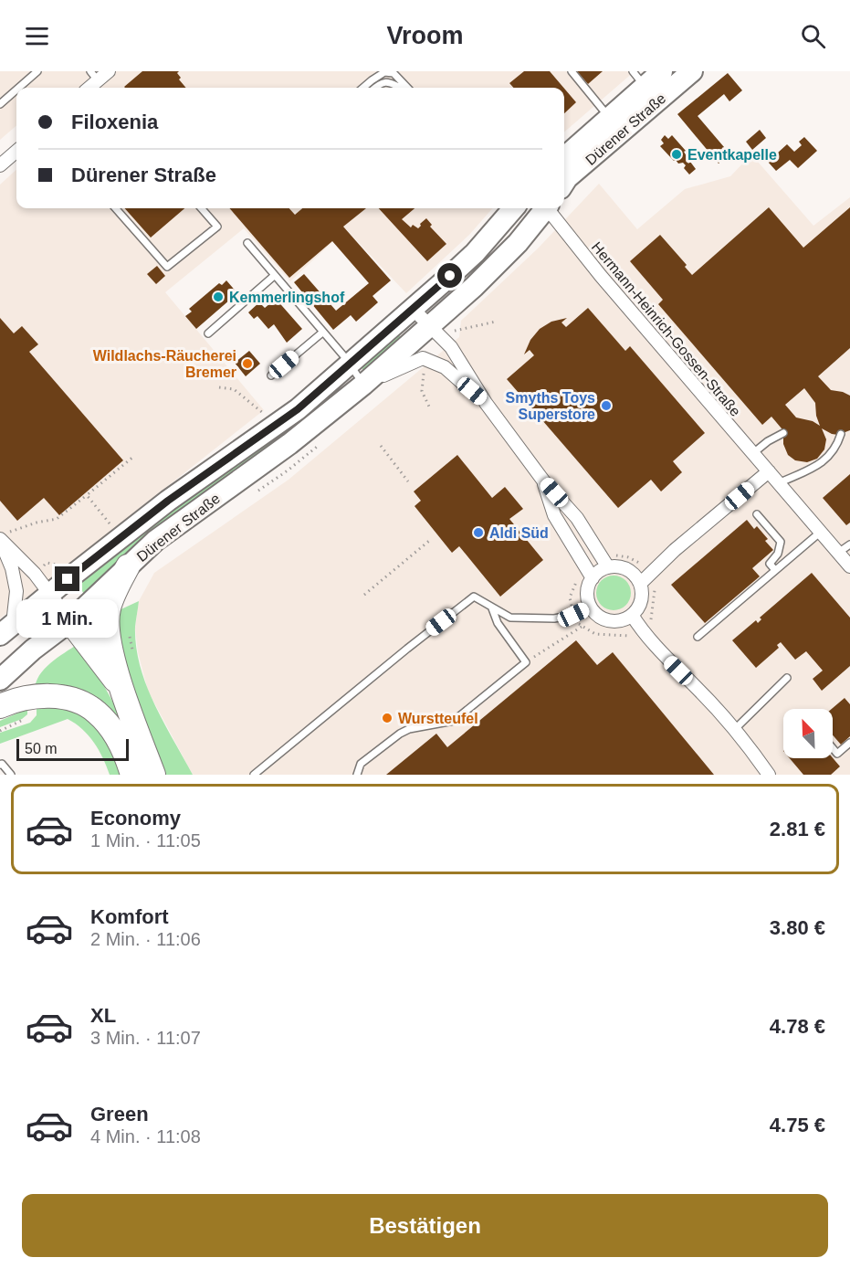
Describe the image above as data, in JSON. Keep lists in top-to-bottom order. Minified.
{"streets":{"main road":["Dürener Straße"],"street":["Hermann-Heinrich-Gossen-Straße"]},"places":["Eventkapelle","Kemmerlingshof","Wildlachs-Räucherei Bremer","Smyths Toys Superstore","Aldi Süd","Wurstteufel"],"scale_bar":"50 m","north":"top left","page":{"header":"Vroom","banner":["Filoxenia","Dürener Straße"],"bubble":"1 Min.","scale":"50 m","list":[{"name":"Economy","note":"1 Min. · 11:05","value":"2.81 €"},{"name":"Komfort","note":"2 Min. · 11:06","value":"3.80 €"},{"name":"XL","note":"3 Min. · 11:07","value":"4.78 €"},{"name":"Green","note":"4 Min. · 11:08","value":"4.75 €"}],"buttons":"Bestätigen"}}
